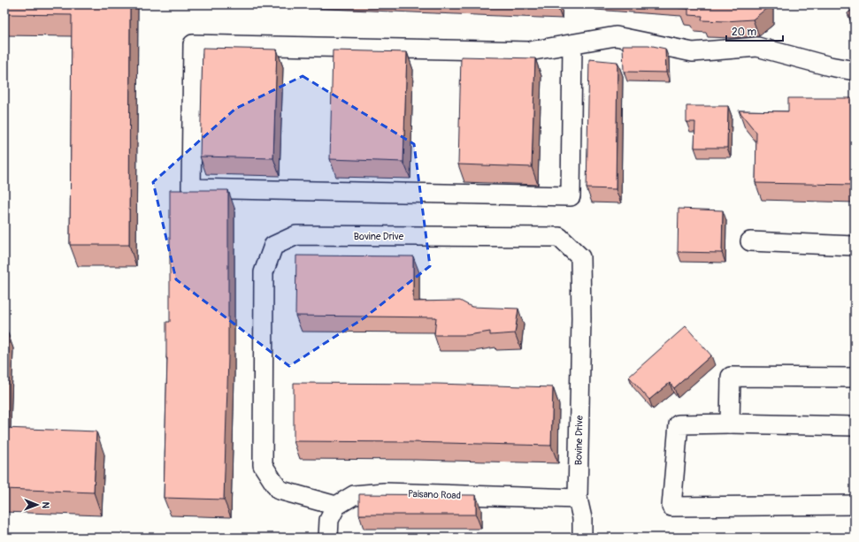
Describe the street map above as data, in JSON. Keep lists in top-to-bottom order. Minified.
{"streets":{"lane":["Bovine Drive","Paisano Road"]},"crossings":[["Bovine Drive","Paisano Road"]],"scale_bar":"20 m","north":"right"}
